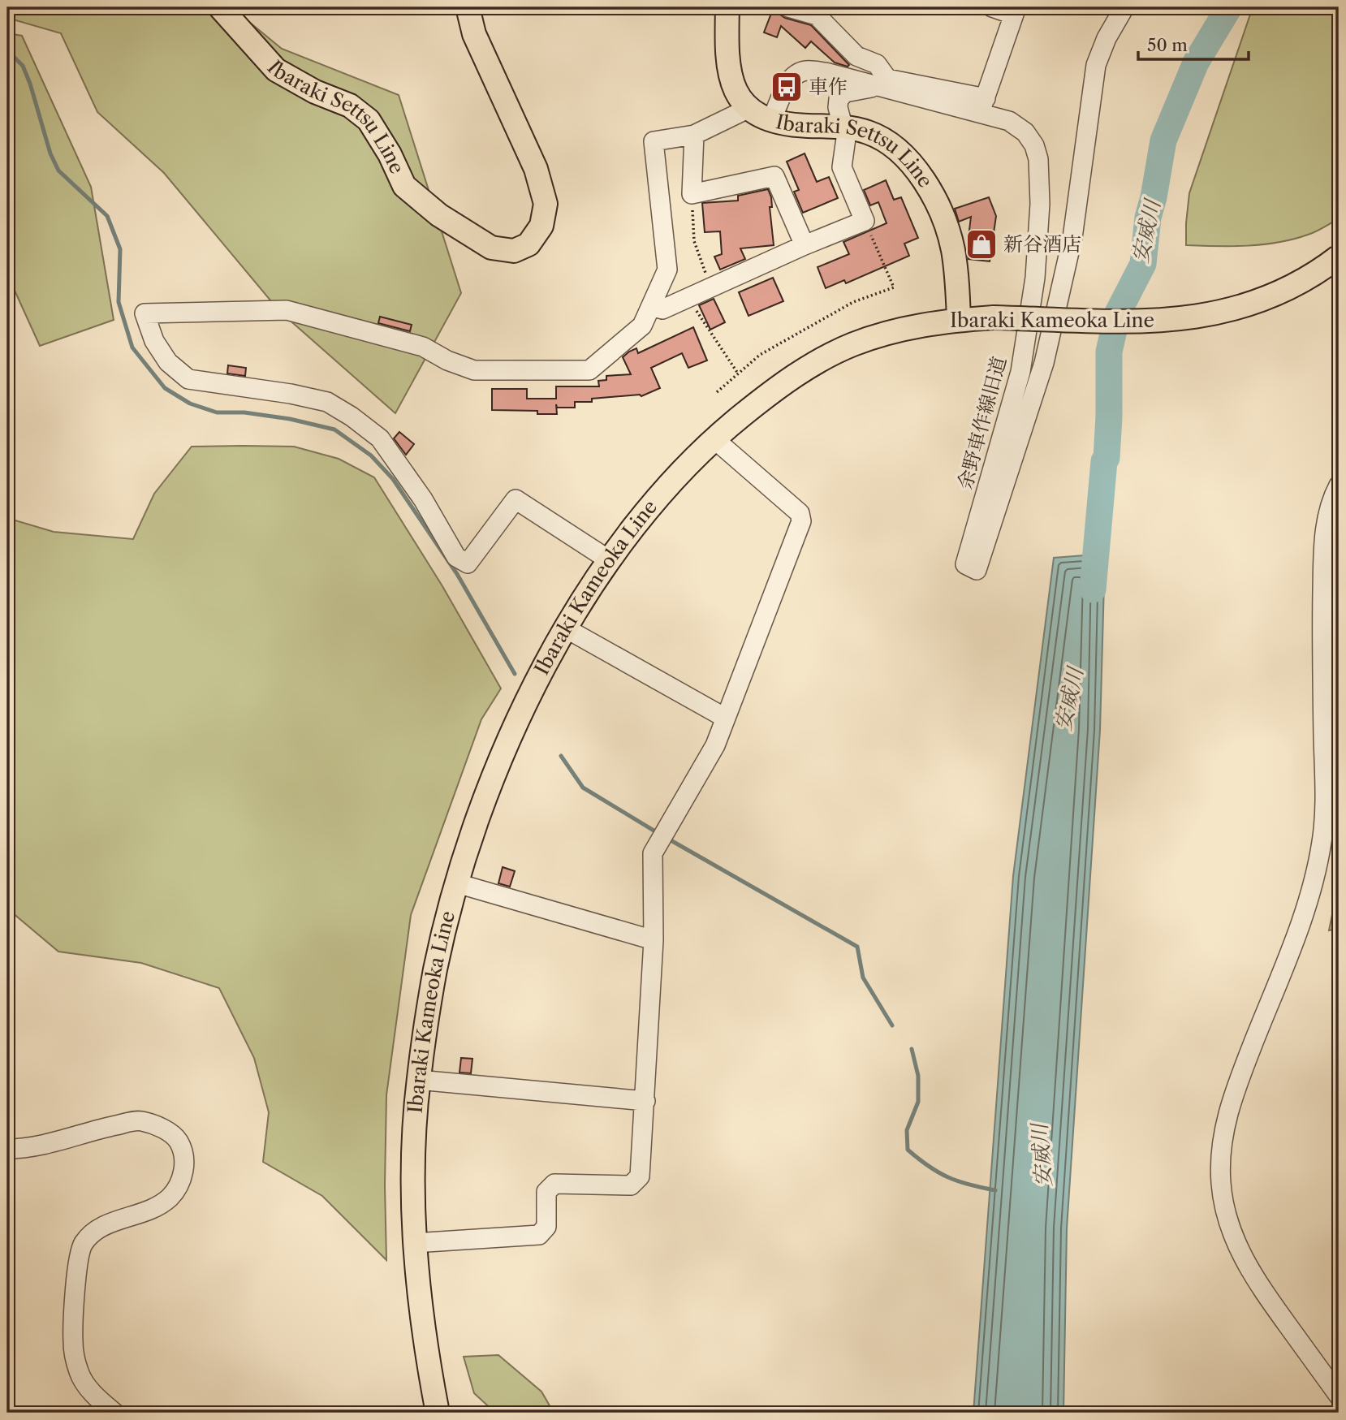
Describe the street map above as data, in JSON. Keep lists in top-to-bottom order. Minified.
{"streets":{"main road":["Ibaraki Settsu Line","Ibaraki Kameoka Line"],"street":["余野車作線旧道"]},"crossings":[["Ibaraki Settsu Line","Ibaraki Kameoka Line"]],"water":["安威川"],"places":{"bus stop":["車作"],"shop":["新谷酒店"]},"scale_bar":"50 m"}
